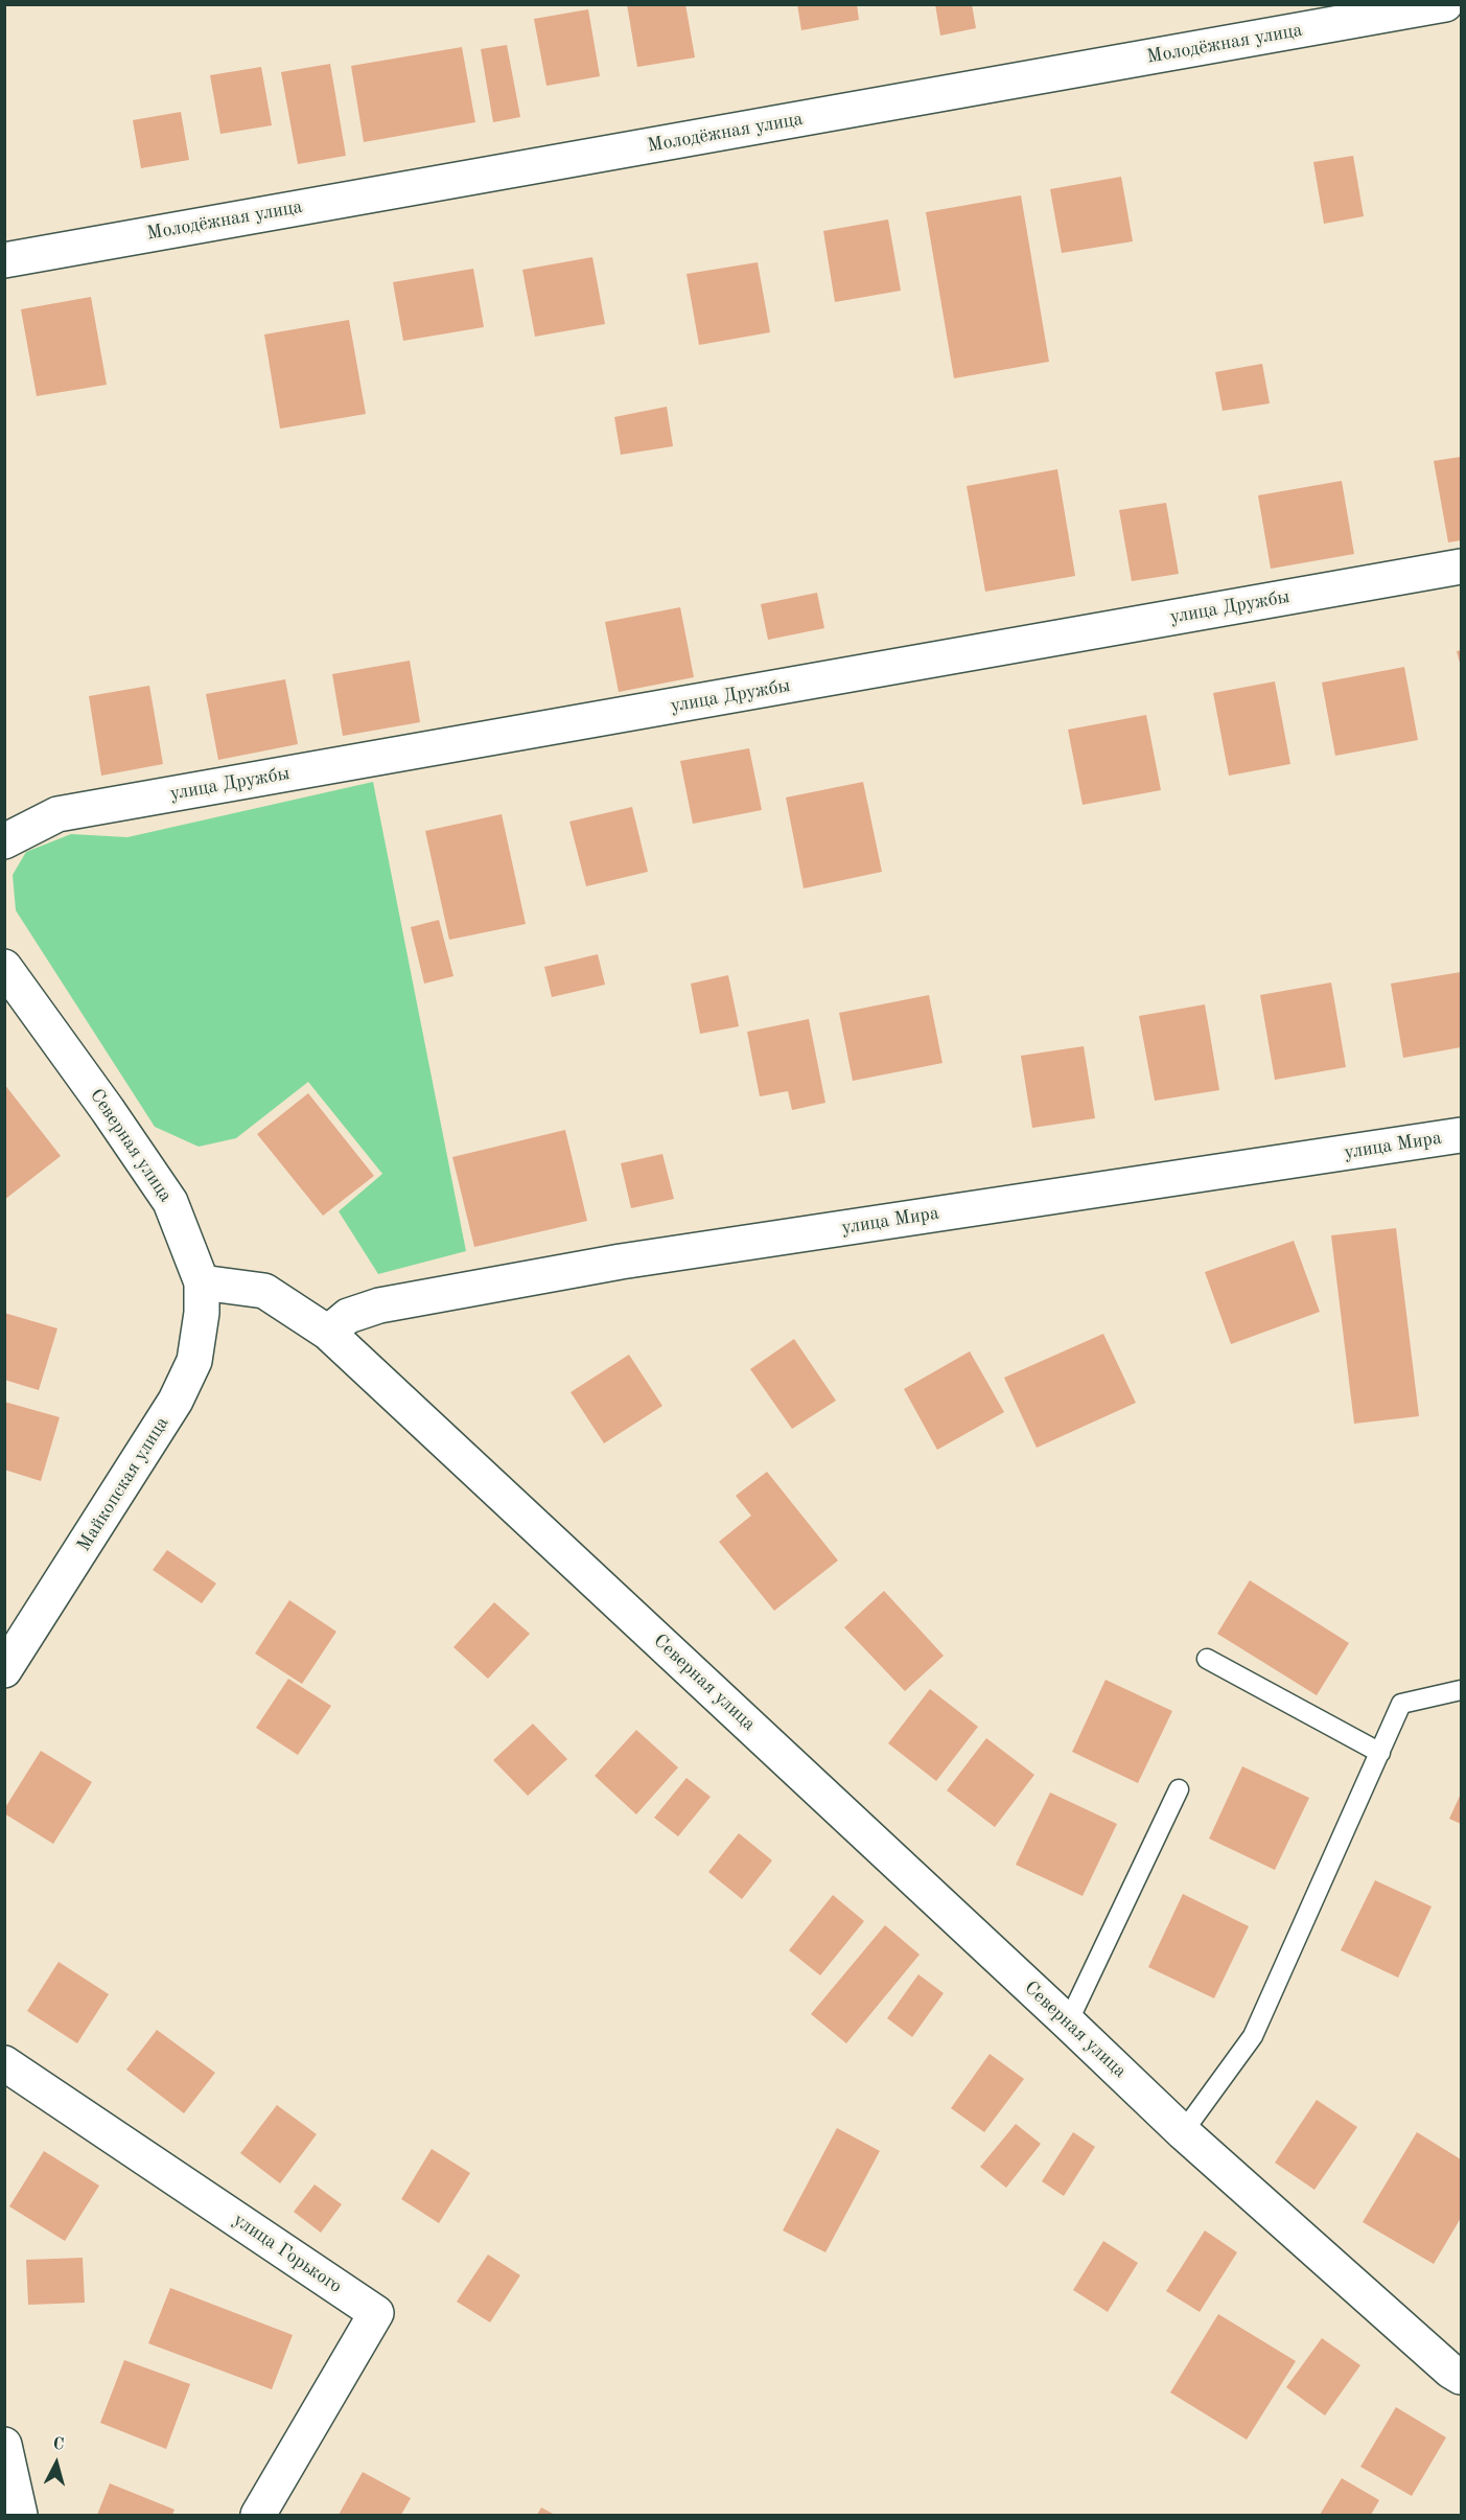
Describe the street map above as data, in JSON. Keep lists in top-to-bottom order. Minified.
{"streets":{"street":["Молодёжная улица","улица Дружбы","Северная улица","улица Мира","Майкопская улица","улица Горького"]},"crossings":[["Северная улица","улица Мира"],["Северная улица","Майкопская улица"]],"north":"top"}
